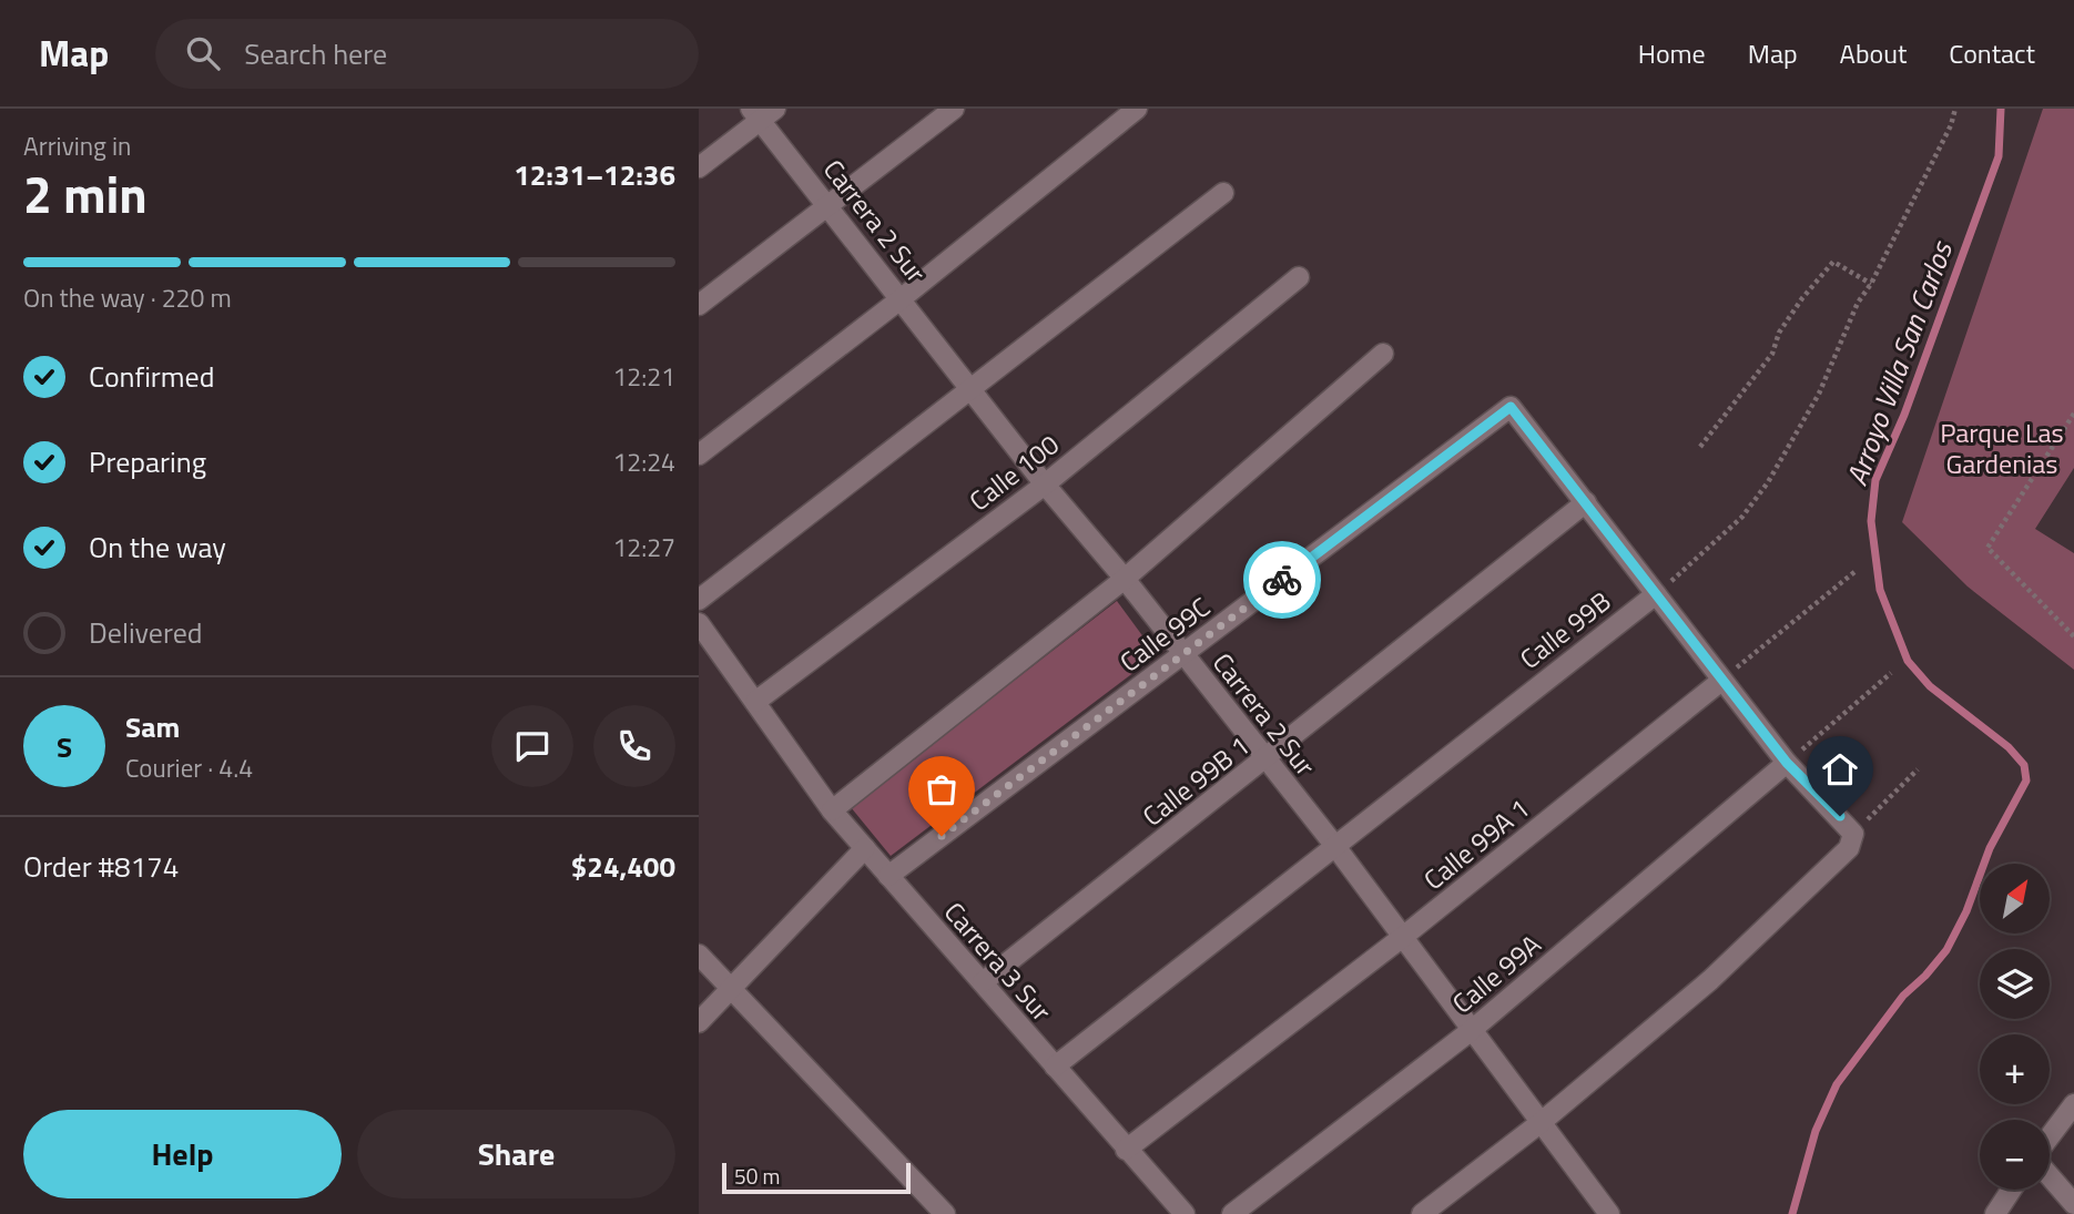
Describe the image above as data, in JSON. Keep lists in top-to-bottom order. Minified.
{"streets":{"street":["Carrera 2 Sur","Calle 100","Calle 99B","Calle 99C","Calle 99B 1","Calle 99A 1","Carrera 3 Sur","Calle 99A"]},"crossings":[["Carrera 2 Sur","Calle 100"],["Carrera 2 Sur","Calle 99B"],["Carrera 2 Sur","Calle 99C"],["Carrera 2 Sur","Calle 99B 1"],["Carrera 2 Sur","Calle 99A 1"],["Carrera 2 Sur","Calle 99A"],["Calle 100","Carrera 3 Sur"],["Calle 99B","Carrera 3 Sur"],["Calle 99C","Calle 99B 1"],["Calle 99C","Carrera 3 Sur"],["Calle 99B 1","Carrera 3 Sur"],["Calle 99A 1","Carrera 3 Sur"]],"water":["Arroyo Villa San Carlos"],"parks":["Parque Las Gardenias"],"scale_bar":"50 m","north":"top right","page":{"header":"Map","search":"Search here","nav":["Home","Map","About","Contact"],"heading":["2 min","Arriving in","12:31–12:36"],"panel":["Sam","Courier · 4.4","Order #8174","$24,400"],"bar":"On the way · 220 m","list":[["Confirmed","12:21"],["Preparing","12:24"],["On the way","12:27"],"Delivered"],"round":"S","map_buttons":["+","−"],"buttons":["Help","Share"],"scale":"50 m"}}
